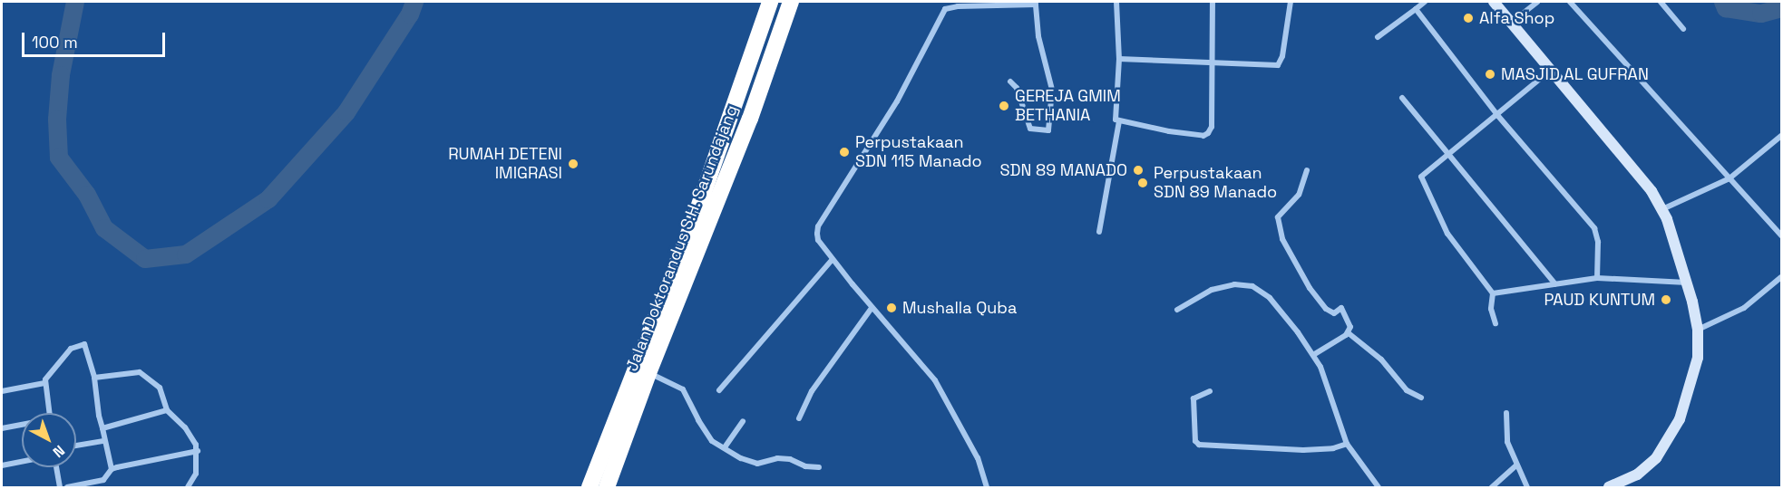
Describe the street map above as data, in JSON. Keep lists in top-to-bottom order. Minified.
{"streets":{"highway":["Jalan Doktorandus S.H. Sarundajang"]},"places":["Alfa Shop","MASJID AL GUFRAN","GEREJA GMIM BETHANIA","Perpustakaan SDN 115 Manado","RUMAH DETENI IMIGRASI","SDN 89 MANADO","Perpustakaan SDN 89 Manado","PAUD KUNTUM","Mushalla Quba"],"scale_bar":"100 m","north":"bottom right"}
